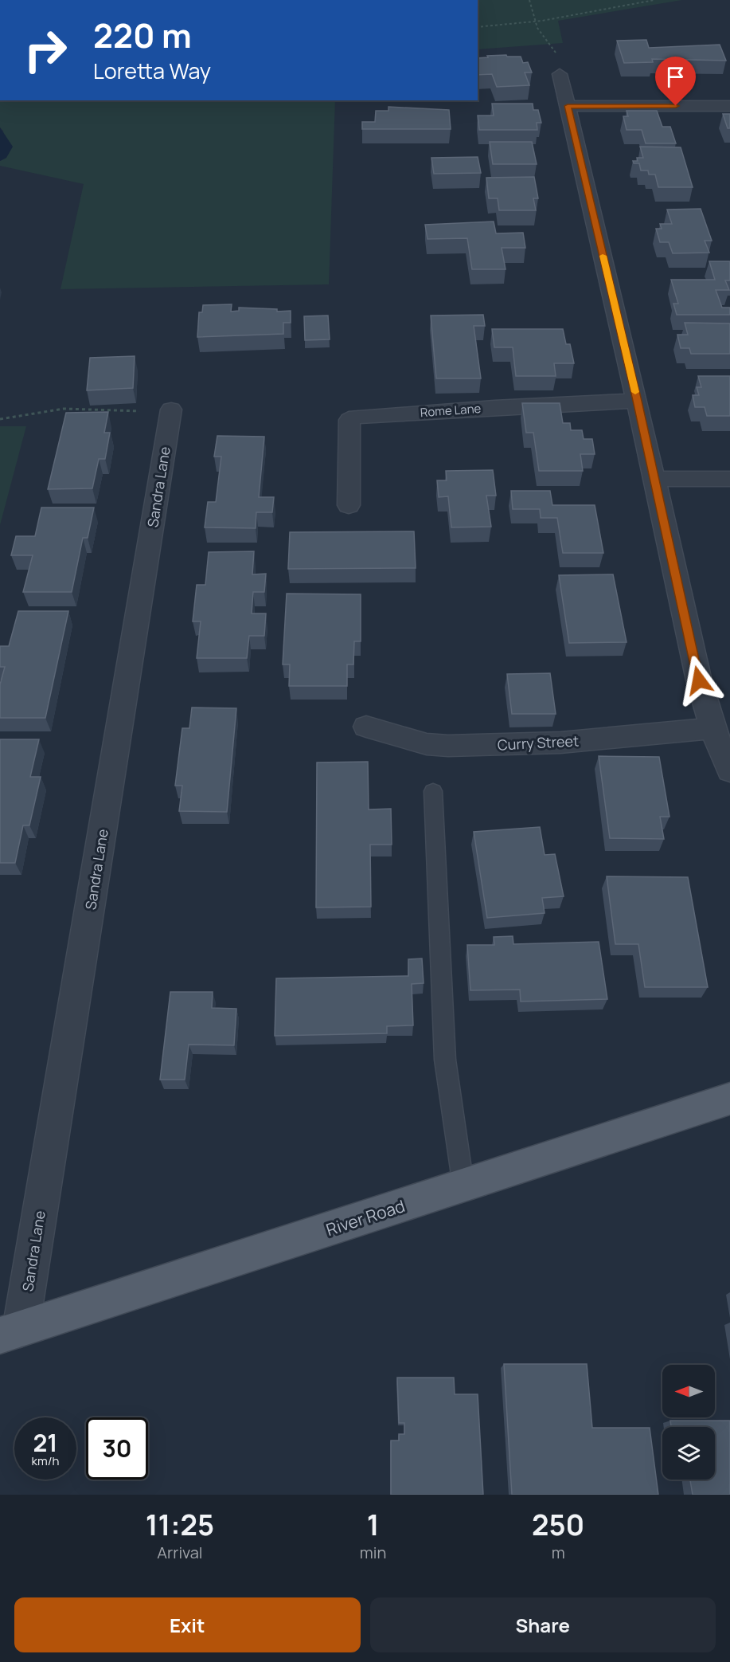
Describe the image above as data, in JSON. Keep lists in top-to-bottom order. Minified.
{"streets":{"main road":["River Road"],"street":["Rome Lane","Sandra Lane","Curry Street"]},"crossings":[["Sandra Lane","River Road"]],"north":"left","page":{"turn":["220 m","Loretta Way"],"speed":"21 km/h","limit":"30","eta":["11:25","Arrival","1","min","250","m"],"buttons":["Exit","Share"]}}
